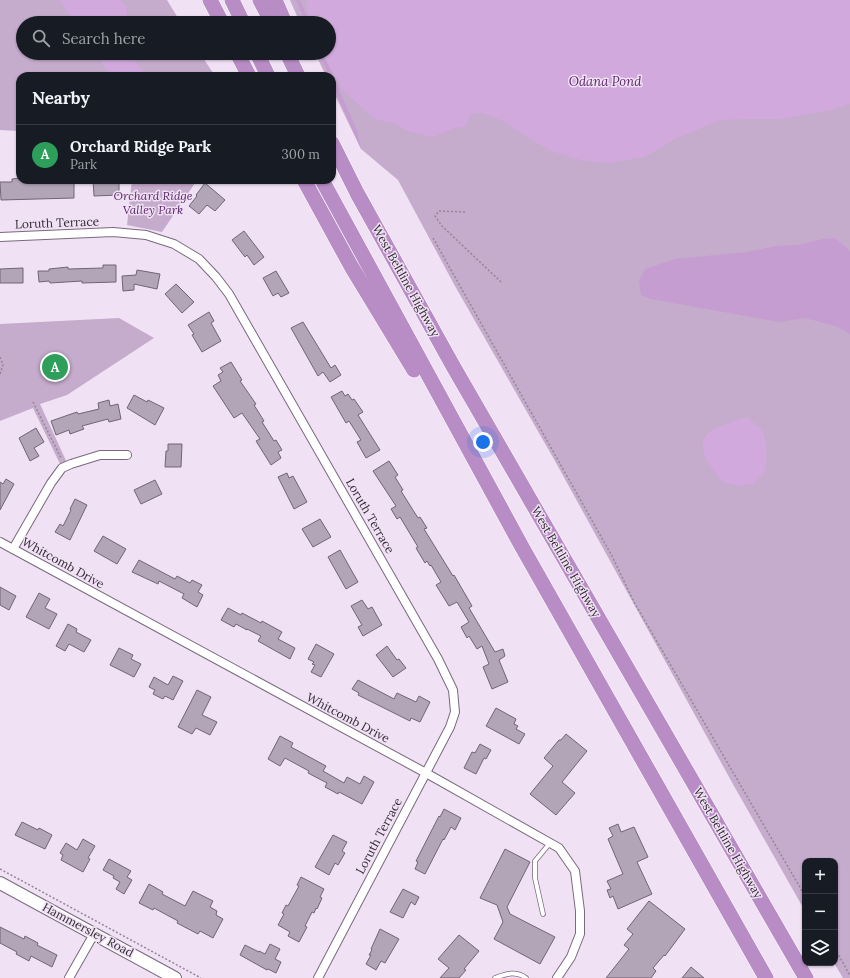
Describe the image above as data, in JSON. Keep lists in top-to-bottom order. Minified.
{"streets":{"highway":["West Beltline Highway"],"street":["Loruth Terrace","Whitcomb Drive","Hammersley Road"]},"crossings":[["Loruth Terrace","Whitcomb Drive"]],"water":["Odana Pond"],"parks":["Orchard Ridge Valley Park"],"page":{"search":"Search here","heading":"Nearby","list":[{"mark":"A","name":"Orchard Ridge Park","note":"Park","value":"300 m"}],"pins":"A","map_buttons":["+","−"]}}
